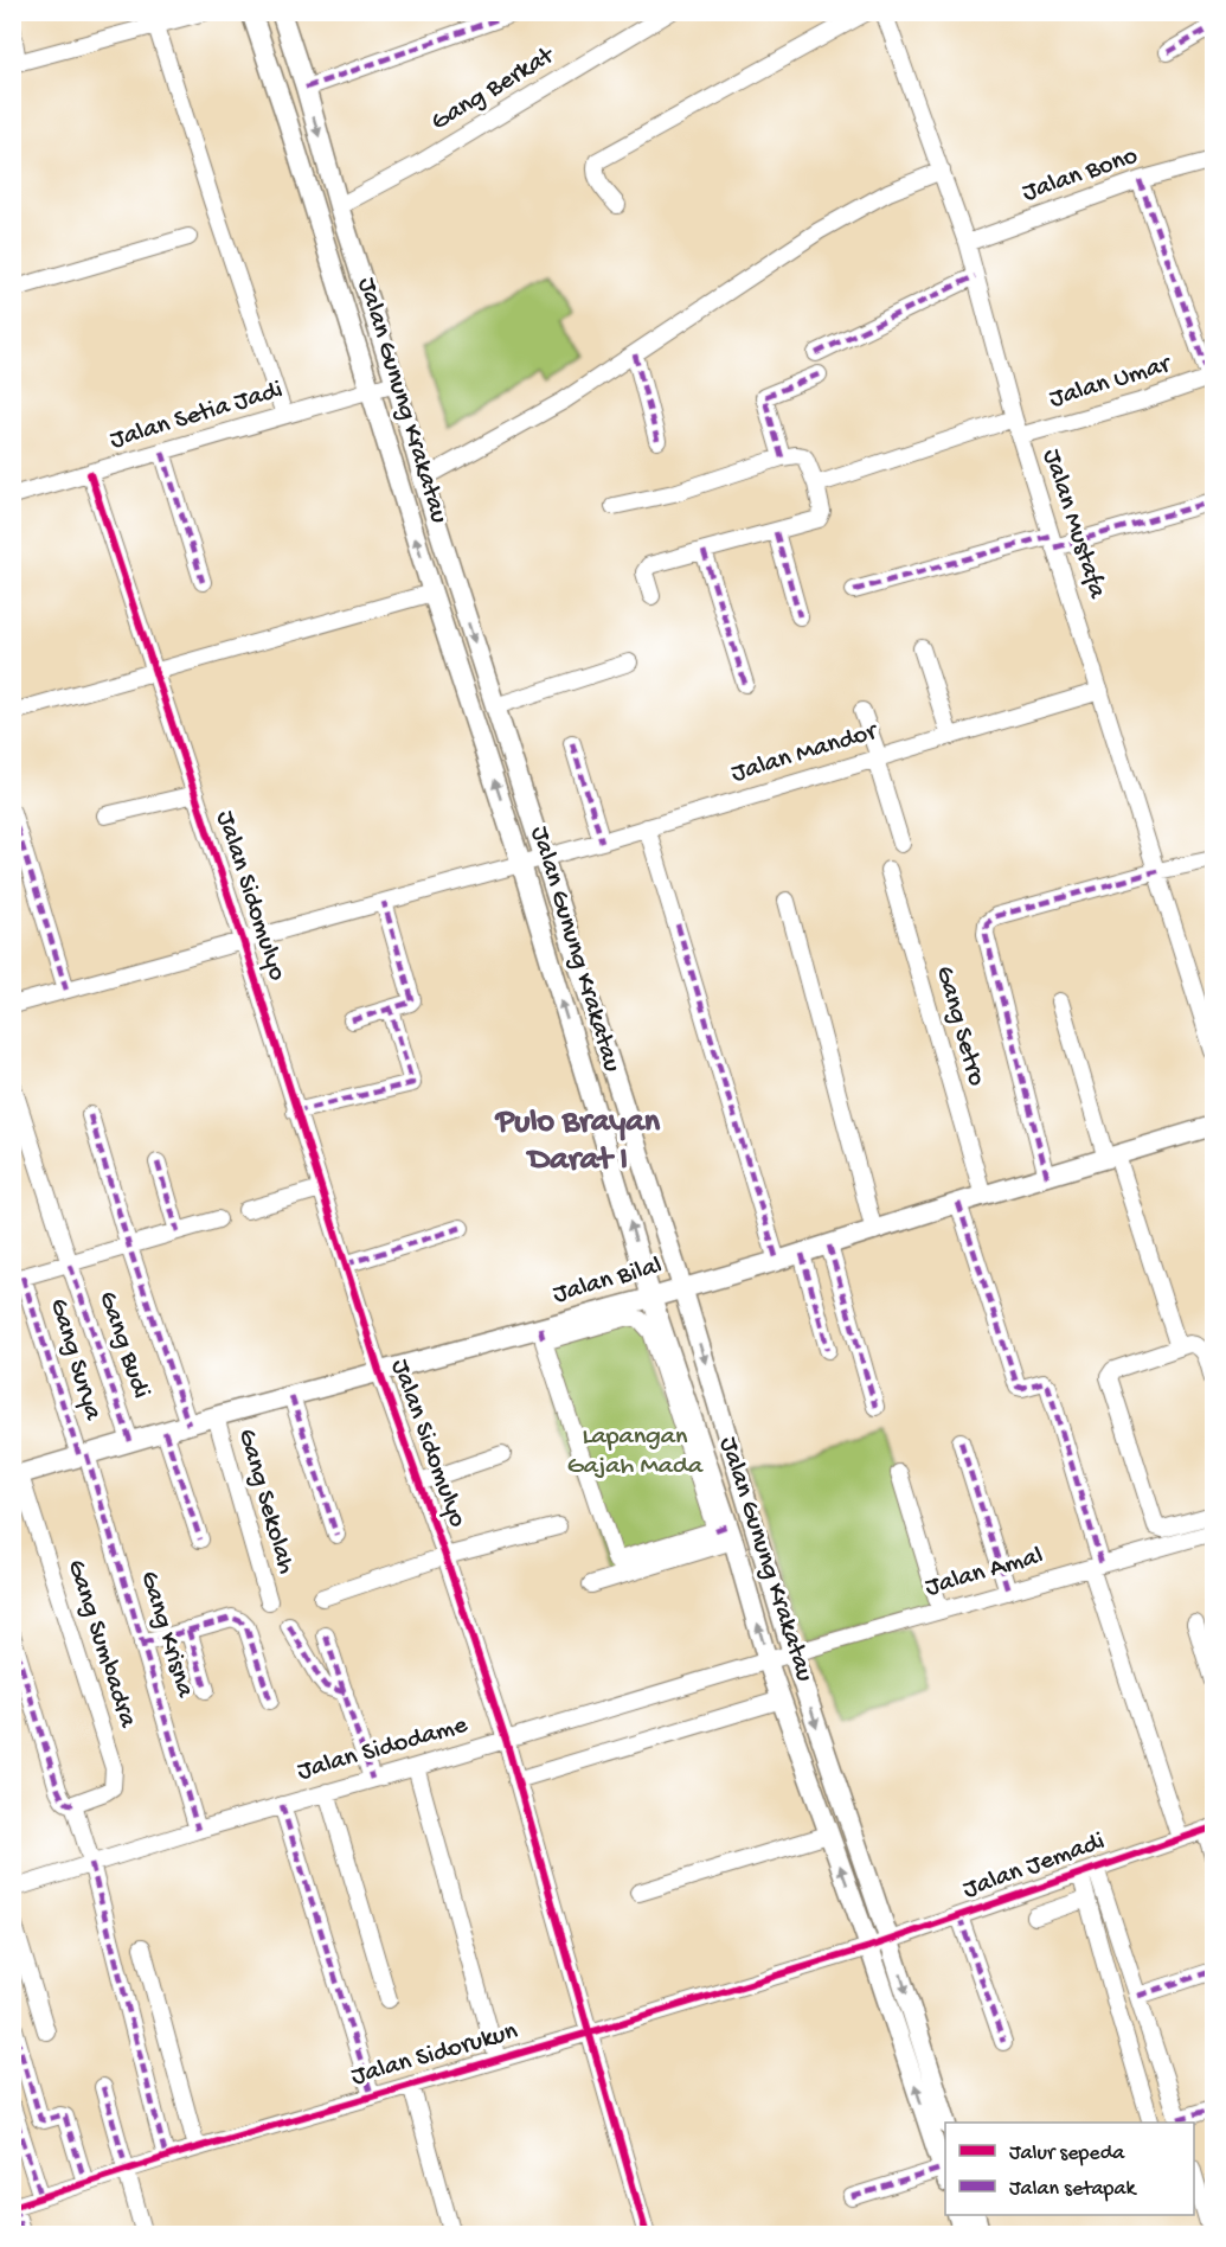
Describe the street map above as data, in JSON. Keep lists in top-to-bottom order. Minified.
{"streets":{"main road":["Jalan Gunung Krakatau","Jalan Bilal"],"street":["Gang Berkat","Jalan Bono","Jalan Umar","Jalan Setia Jadi","Jalan Mustafa","Jalan Mandor","Jalan Sidomulyo","Gang Setro","Gang Budi","Gang Surya","Gang Sekolah","Jalan Amal","Gang Krisna","Gang Sumbadra","Jalan Sidodame","Jalan Jemadi","Jalan Sidorukun"]},"crossings":[["Gang Berkat","Jalan Gunung Krakatau"],["Jalan Bono","Jalan Mustafa"],["Jalan Umar","Jalan Mustafa"],["Jalan Gunung Krakatau","Jalan Setia Jadi"],["Jalan Gunung Krakatau","Jalan Mandor"],["Jalan Gunung Krakatau","Jalan Bilal"],["Jalan Gunung Krakatau","Jalan Amal"],["Jalan Gunung Krakatau","Jalan Sidodame"],["Jalan Gunung Krakatau","Jalan Jemadi"],["Jalan Gunung Krakatau","Jalan Sidorukun"],["Jalan Setia Jadi","Jalan Sidomulyo"],["Jalan Mustafa","Jalan Mandor"],["Jalan Mandor","Jalan Sidomulyo"],["Jalan Sidomulyo","Jalan Bilal"],["Jalan Sidomulyo","Jalan Sidodame"],["Jalan Sidomulyo","Jalan Sidorukun"],["Gang Setro","Jalan Bilal"],["Jalan Bilal","Gang Budi"],["Jalan Bilal","Gang Surya"],["Jalan Bilal","Gang Sekolah"],["Jalan Bilal","Gang Krisna"],["Jalan Bilal","Gang Sumbadra"],["Gang Surya","Gang Krisna"],["Jalan Amal","Jalan Sidodame"],["Gang Krisna","Jalan Sidodame"],["Jalan Jemadi","Jalan Sidorukun"]],"districts":["Pulo Brayan Darat I"],"parks":["Lapangan Gajah Mada"],"legend":["Jalur sepeda","Jalan setapak"]}
